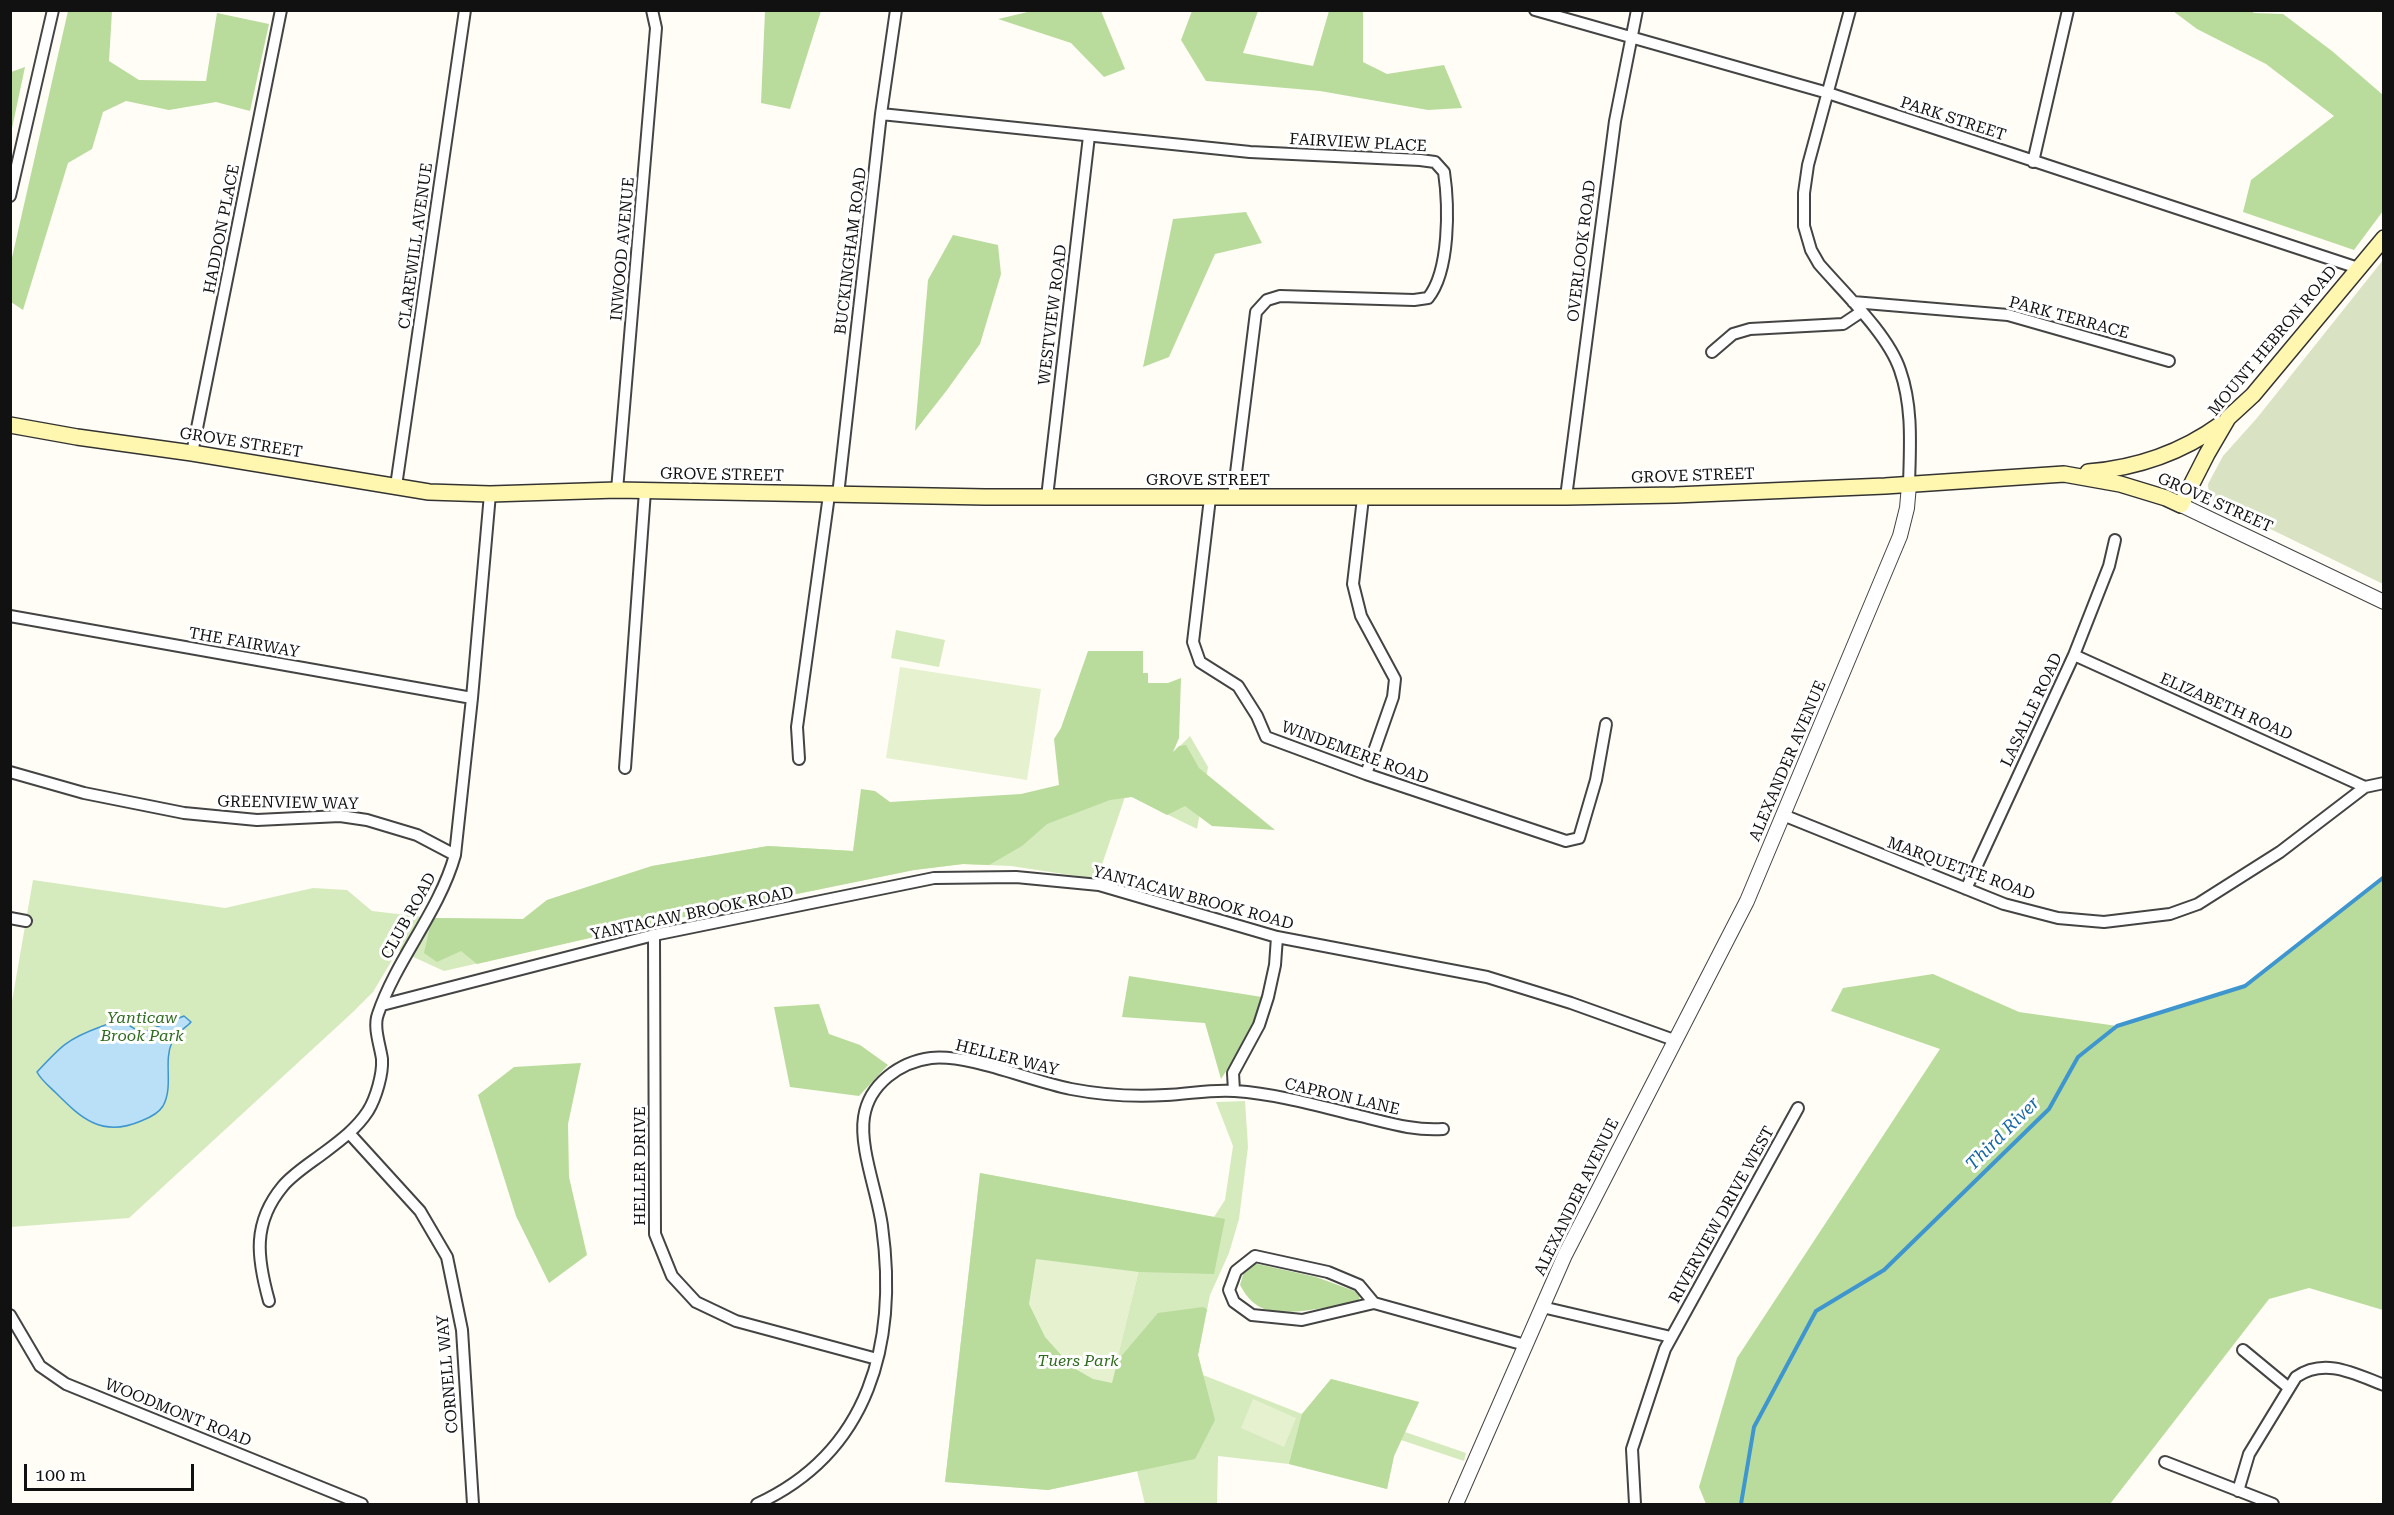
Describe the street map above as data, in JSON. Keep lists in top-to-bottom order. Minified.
{"streets":{"main road":["MOUNT HEBRON ROAD","GROVE STREET"],"street":["PARK STREET","FAIRVIEW PLACE","HADDON PLACE","CLAREWILL AVENUE","INWOOD AVENUE","BUCKINGHAM ROAD","OVERLOOK ROAD","WESTVIEW ROAD","PARK TERRACE","THE FAIRWAY","ELIZABETH ROAD","LASALLE ROAD","WINDEMERE ROAD","ALEXANDER AVENUE","GREENVIEW WAY","MARQUETTE ROAD","YANTACAW BROOK ROAD","CLUB ROAD","HELLER WAY","CAPRON LANE","HELLER DRIVE","RIVERVIEW DRIVE WEST","CORNELL WAY","WOODMONT ROAD"]},"crossings":[["PARK STREET","OVERLOOK ROAD"],["PARK STREET","MOUNT HEBRON ROAD"],["PARK STREET","ALEXANDER AVENUE"],["FAIRVIEW PLACE","BUCKINGHAM ROAD"],["FAIRVIEW PLACE","WESTVIEW ROAD"],["FAIRVIEW PLACE","GROVE STREET"],["HADDON PLACE","GROVE STREET"],["CLAREWILL AVENUE","GROVE STREET"],["INWOOD AVENUE","GROVE STREET"],["BUCKINGHAM ROAD","GROVE STREET"],["OVERLOOK ROAD","GROVE STREET"],["WESTVIEW ROAD","GROVE STREET"],["PARK TERRACE","ALEXANDER AVENUE"],["MOUNT HEBRON ROAD","GROVE STREET"],["GROVE STREET","WINDEMERE ROAD"],["GROVE STREET","ALEXANDER AVENUE"],["GROVE STREET","CLUB ROAD"],["THE FAIRWAY","CLUB ROAD"],["ELIZABETH ROAD","LASALLE ROAD"],["ELIZABETH ROAD","MARQUETTE ROAD"],["LASALLE ROAD","MARQUETTE ROAD"],["ALEXANDER AVENUE","MARQUETTE ROAD"],["ALEXANDER AVENUE","YANTACAW BROOK ROAD"],["GREENVIEW WAY","CLUB ROAD"],["YANTACAW BROOK ROAD","CLUB ROAD"],["YANTACAW BROOK ROAD","HELLER DRIVE"],["CLUB ROAD","CORNELL WAY"],["HELLER WAY","CAPRON LANE"],["HELLER WAY","HELLER DRIVE"]],"water":["Third River"],"parks":["Yanticaw Brook Park","Tuers Park"],"scale_bar":"100 m"}
